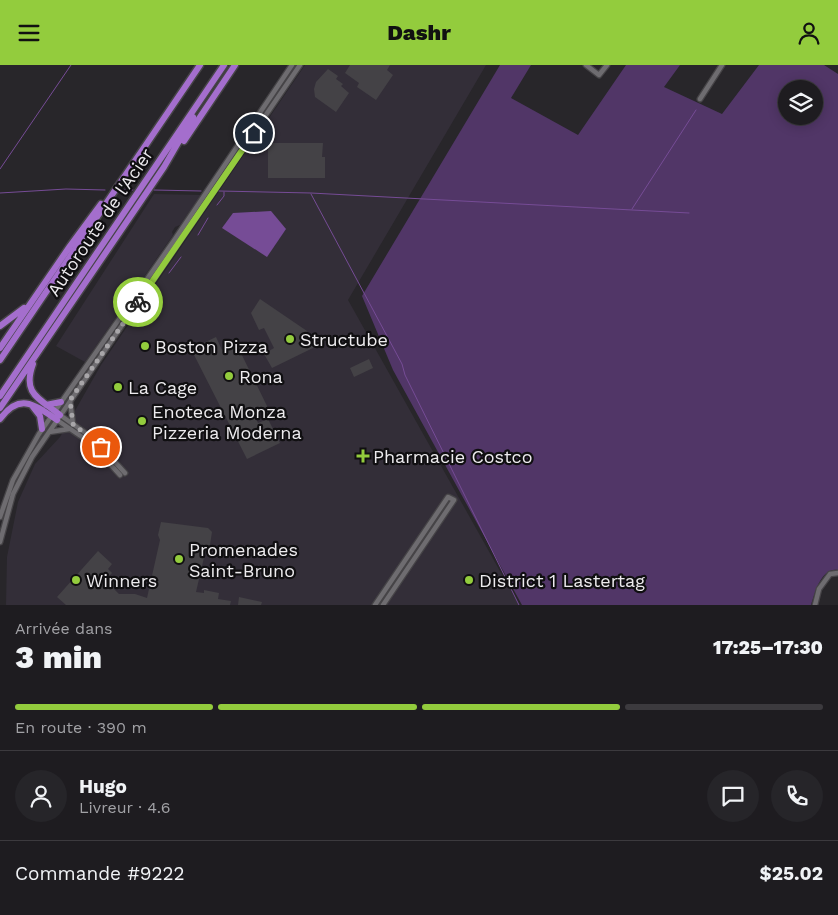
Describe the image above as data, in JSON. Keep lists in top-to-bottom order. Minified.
{"streets":{"highway":["Autoroute de l'Acier"]},"places":{"other":["Structube","Boston Pizza","Rona","La Cage","Enoteca Monza Pizzeria Moderna","Promenades Saint-Bruno","Winners","District 1 Lastertag"],"health":["Pharmacie Costco"]},"page":{"header":"Dashr","heading":["3 min","Arrivée dans","17:25–17:30"],"panel":["Hugo","Livreur · 4.6","Commande #9222","$25.02"],"bar":"En route · 390 m"}}
